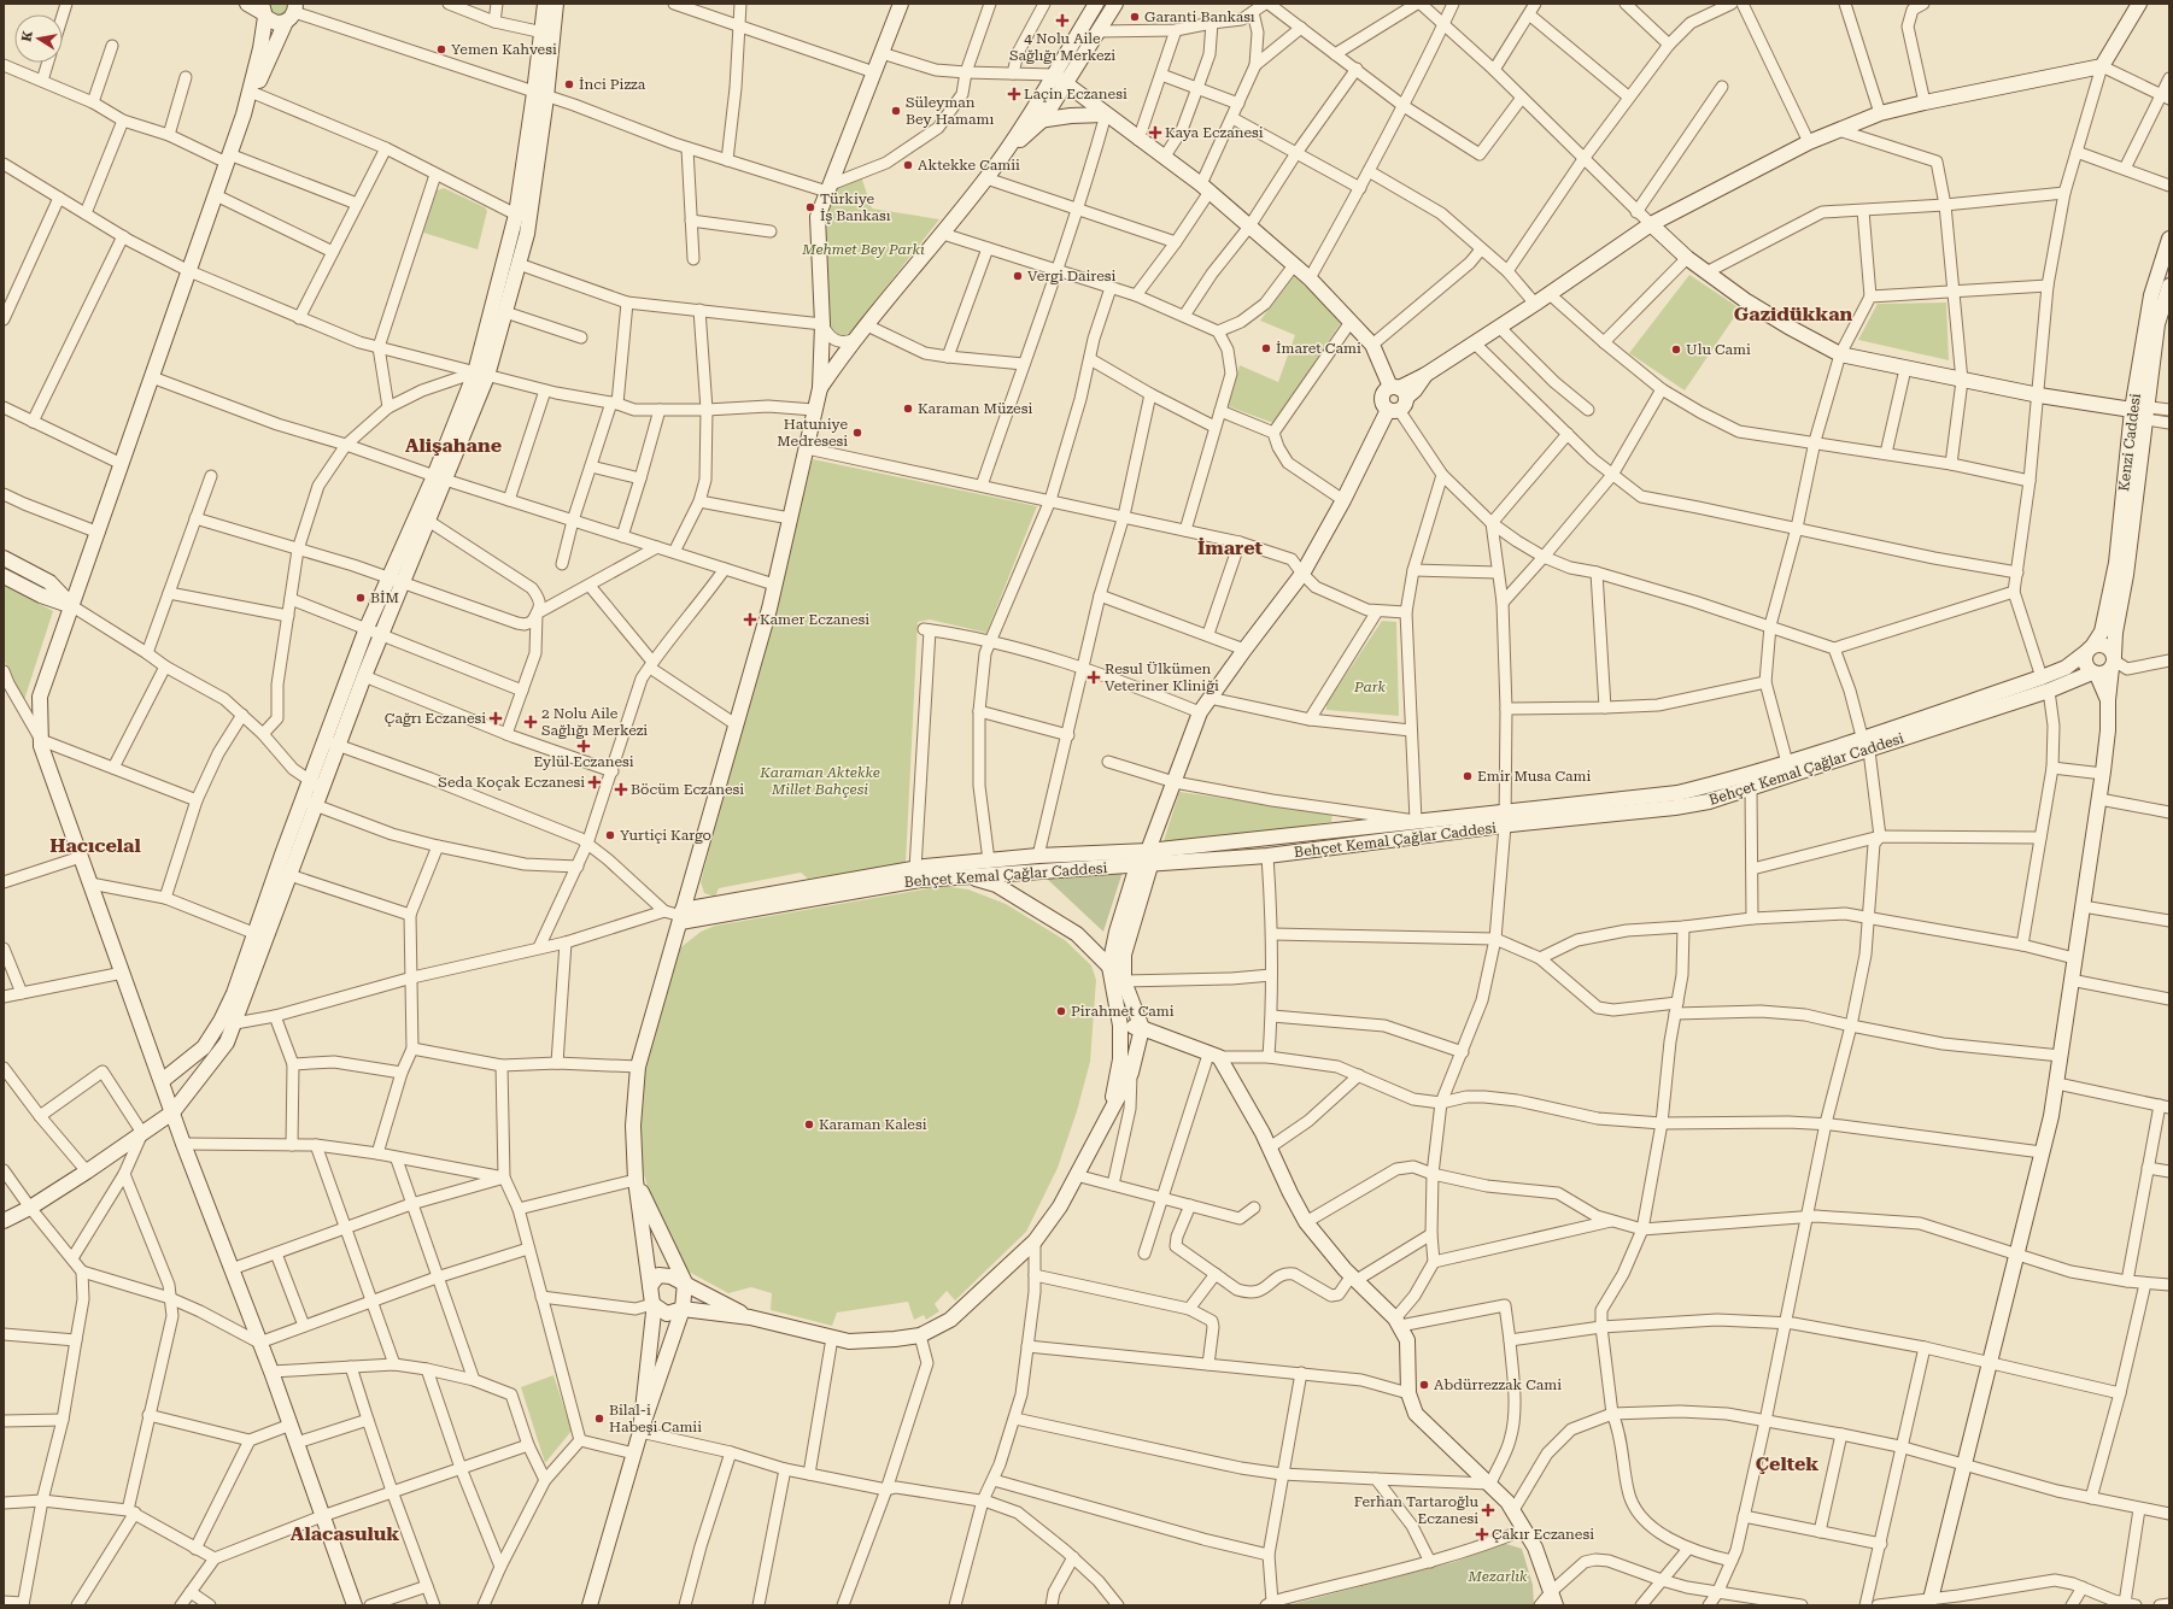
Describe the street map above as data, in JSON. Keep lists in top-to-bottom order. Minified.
{"streets":{"main road":["Kenzi Caddesi","Behçet Kemal Çağlar Caddesi"]},"crossings":[["Kenzi Caddesi","Behçet Kemal Çağlar Caddesi"]],"districts":["Gazidükkan","Alişahane","İmaret","Hacıcelal","Çeltek","Alacasuluk"],"parks":["Mehmet Bey Parkı","Park","Karaman Aktekke Millet Bahçesi","Mezarlık"],"places":{"other":["Garanti Bankası","Yemen Kahvesi","İnci Pizza","Süleyman Bey Hamamı","Aktekke Camii","Türkiye İş Bankası","Vergi Dairesi","İmaret Cami","Ulu Cami","Karaman Müzesi","Hatuniye Medresesi","BİM","Emir Musa Cami","Yurtiçi Kargo","Pirahmet Cami","Karaman Kalesi","Abdürrezzak Cami","Bilal-i Habeşi Camii"],"health":["4 Nolu Aile Sağlığı Merkezi","Laçin Eczanesi","Kaya Eczanesi","Kamer Eczanesi","Resul Ülkümen Veteriner Kliniği","Çağrı Eczanesi","2 Nolu Aile Sağlığı Merkezi","Eylül Eczanesi","Seda Koçak Eczanesi","Böcüm Eczanesi","Ferhan Tartaroğlu Eczanesi","Çakır Eczanesi"]},"north":"left"}
